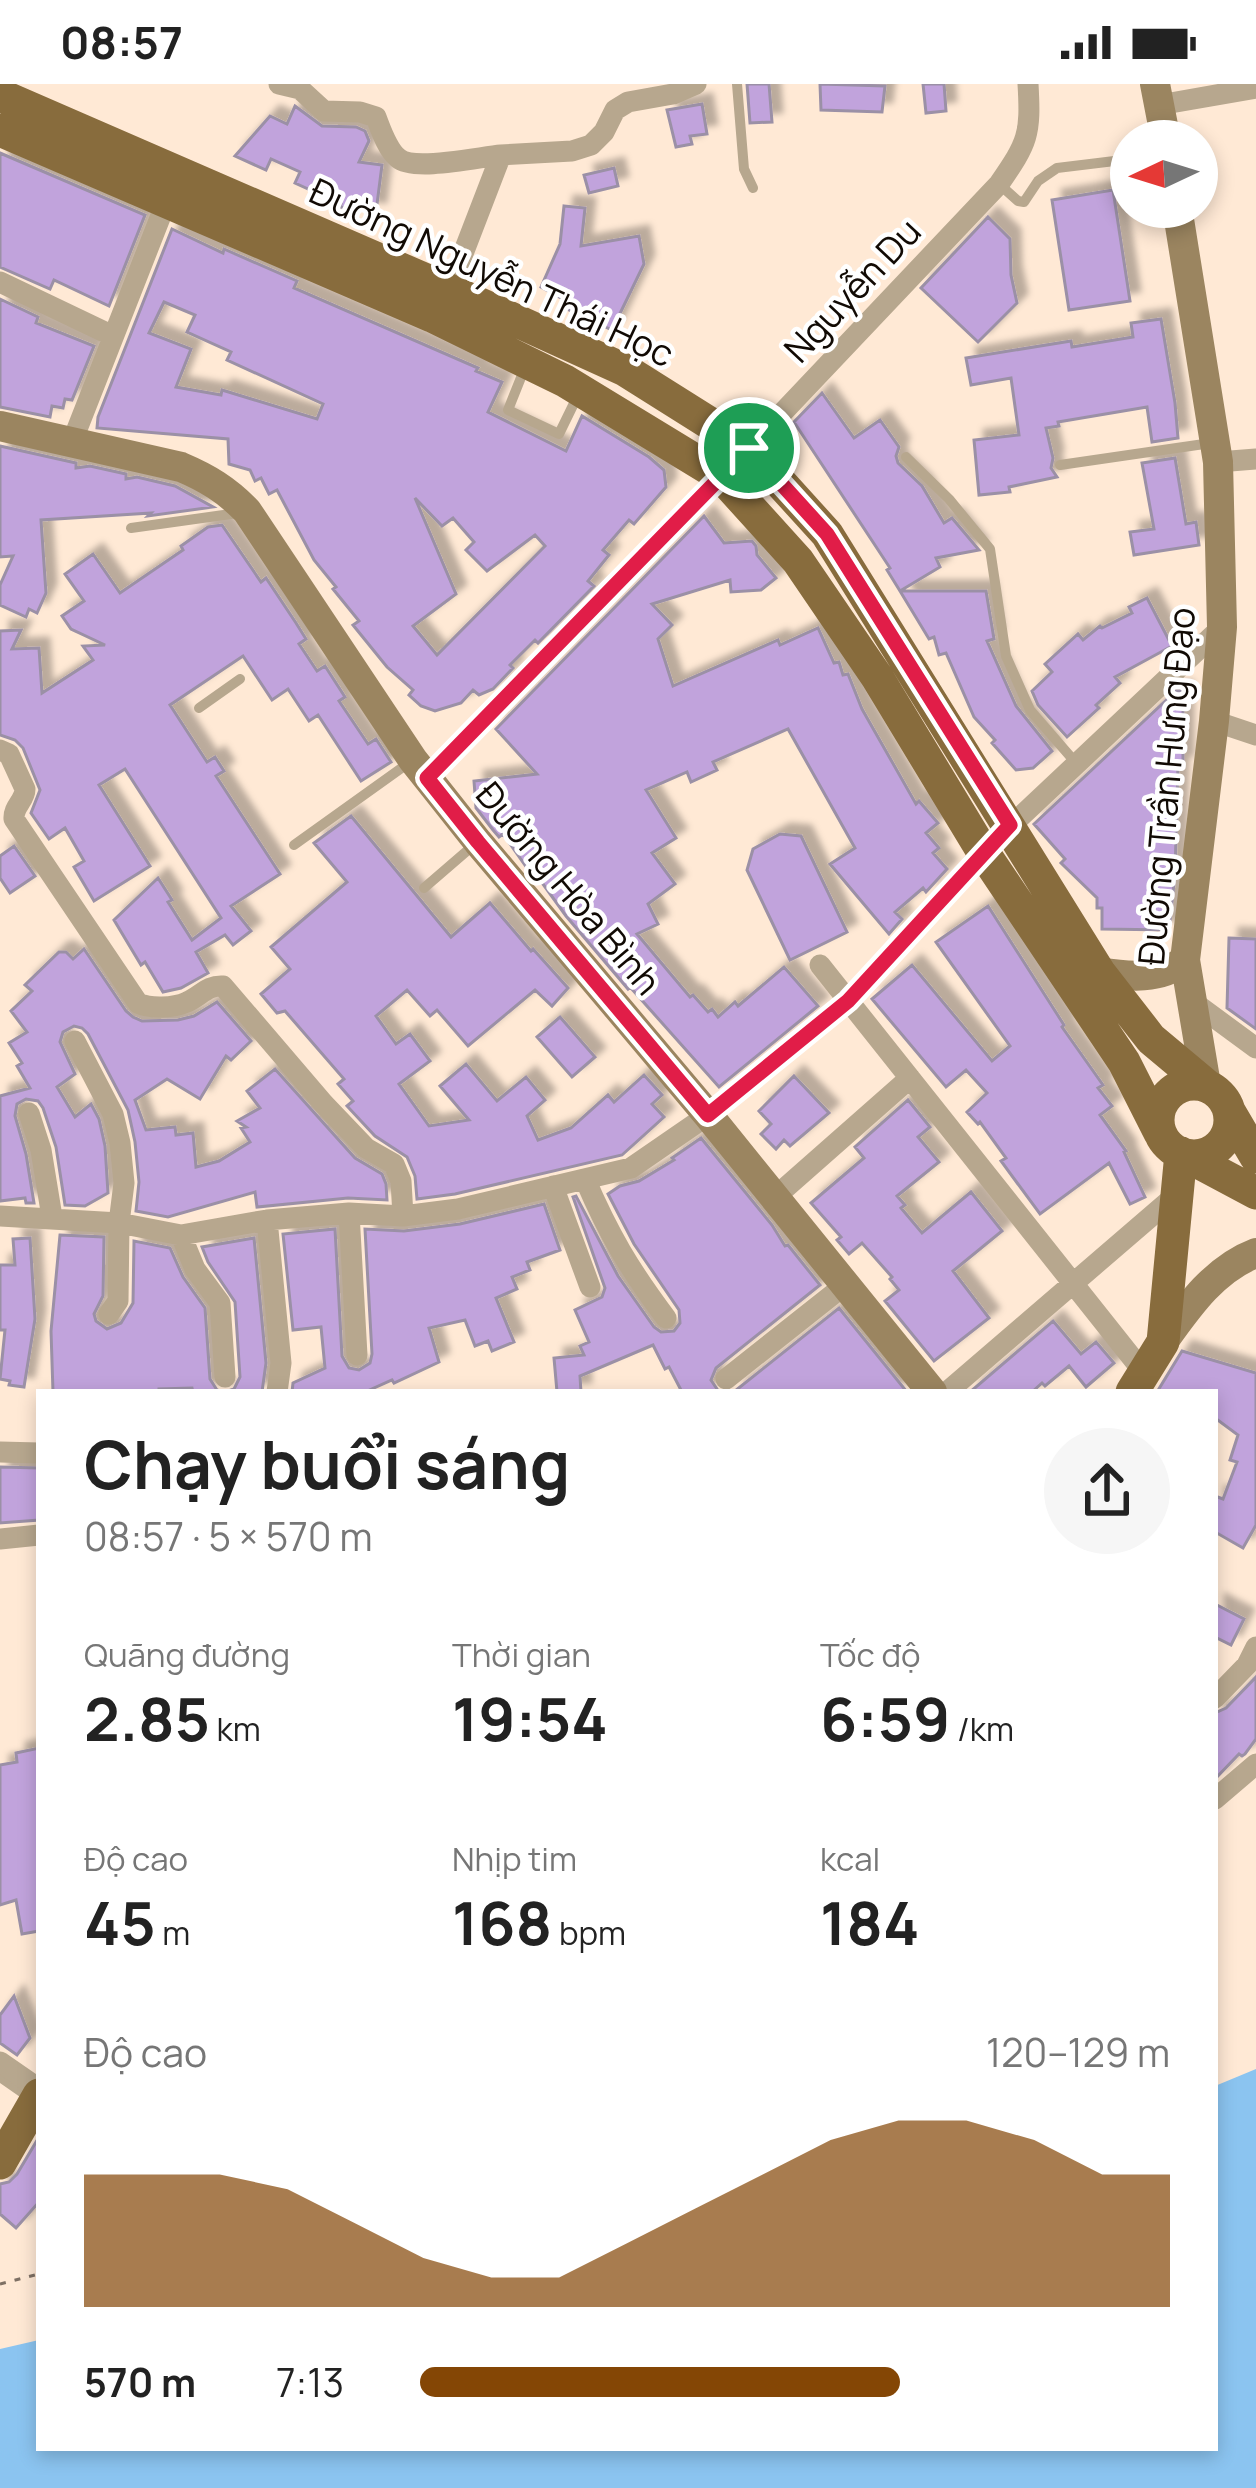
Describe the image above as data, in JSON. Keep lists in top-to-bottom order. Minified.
{"streets":{"main road":["Đường Nguyễn Thái Học"],"street":["Nguyễn Du","Đường Trần Hưng Đạo","Đường Hòa Bình"]},"crossings":[["Đường Nguyễn Thái Học","Nguyễn Du"],["Đường Nguyễn Thái Học","Đường Trần Hưng Đạo"],["Nguyễn Du","Đường Hòa Bình"]],"north":"left","page":{"status":"08:57","heading":["Chạy buổi sáng","08:57 · 5 × 570 m"],"stats":[["Quãng đường","2.85 km"],["Thời gian","19:54"],["Tốc độ","6:59 /km"],["Độ cao","45 m"],["Nhịp tim","168 bpm"],["kcal","184"]],"chart":["Độ cao","120–129 m"],"list":[{"name":"570 m","note":"7:13"}]}}
